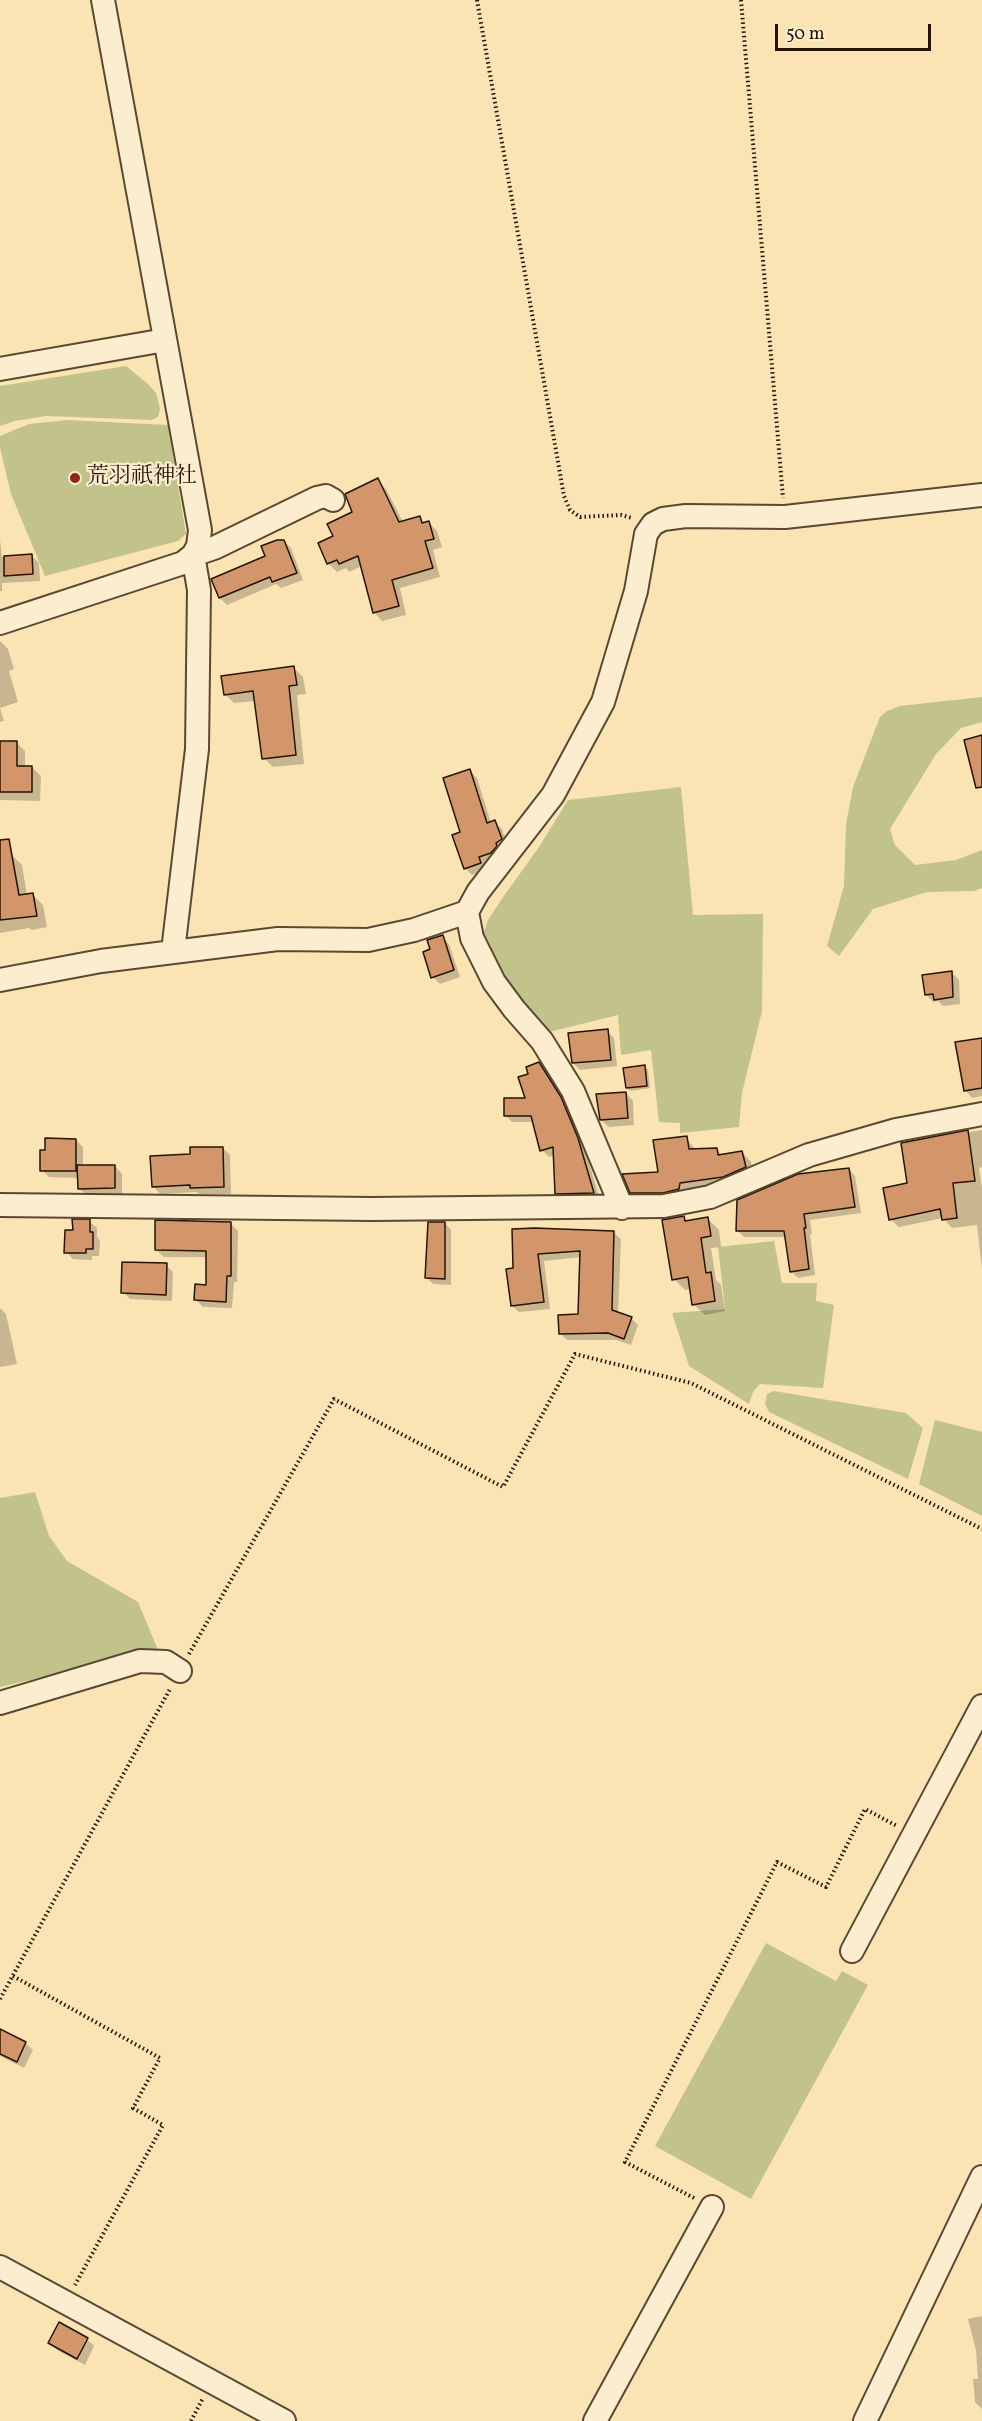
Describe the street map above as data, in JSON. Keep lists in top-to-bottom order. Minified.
{"places":["荒羽祇神社"],"scale_bar":"50 m"}
